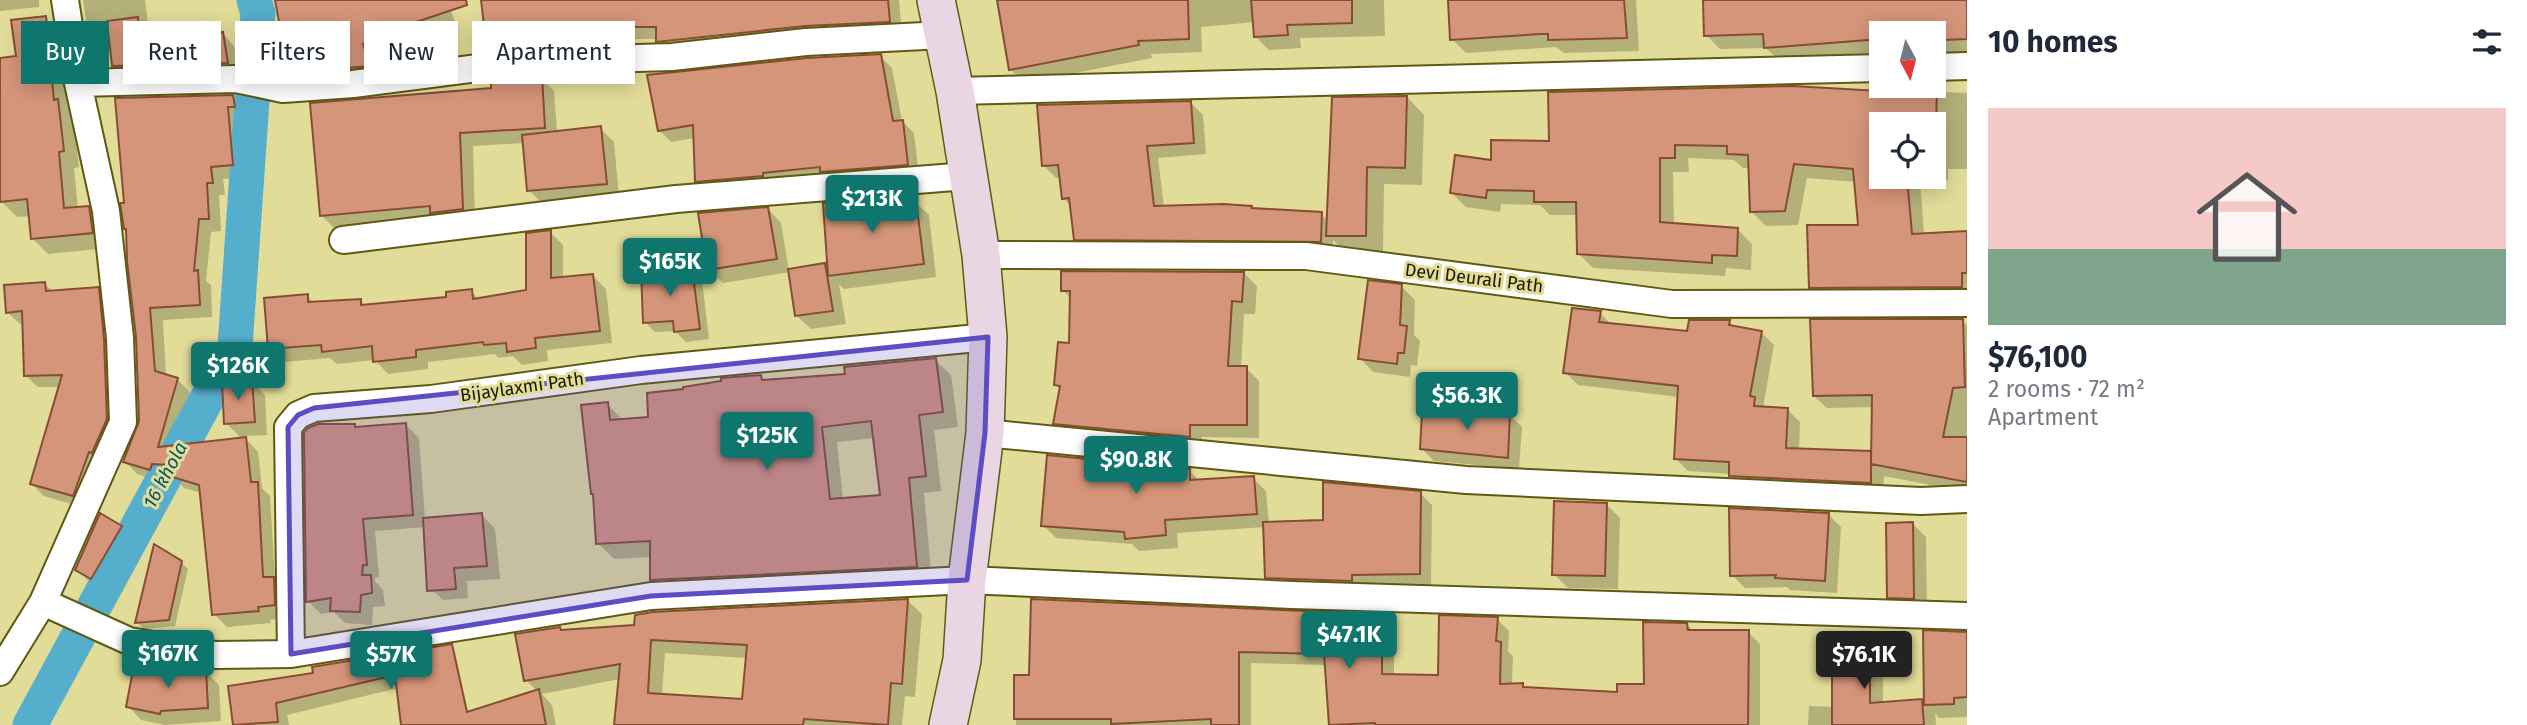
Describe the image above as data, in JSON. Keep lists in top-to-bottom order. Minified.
{"streets":{"street":["Devi Deurali Path","Bijaylaxmi Path"]},"water":["16 khola"],"north":"bottom","page":{"heading":"10 homes","chip":["Buy","Rent","Filters","New","Apartment"],"list":[{"name":"$76,100","note":"2 rooms · 72 m² · Apartment"}],"price":["$213K","$165K","$126K","$56.3K","$125K","$90.8K","$47.1K","$167K","$57K","$76.1K"]}}
